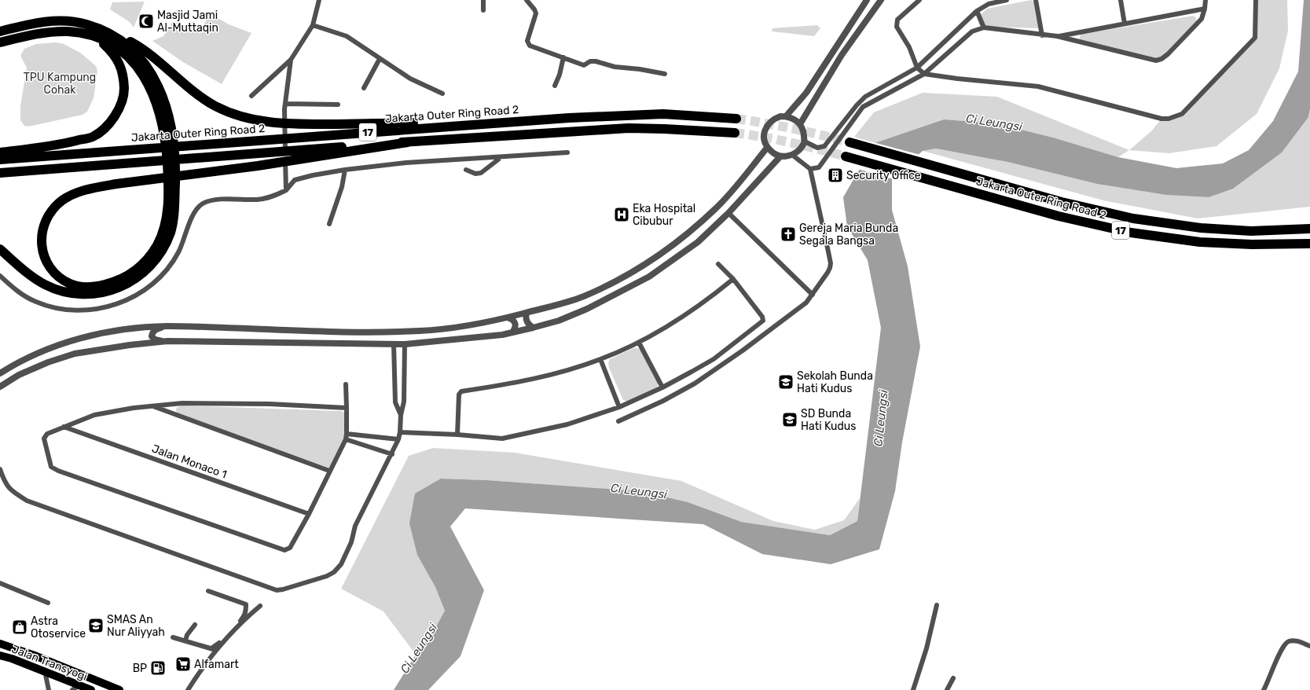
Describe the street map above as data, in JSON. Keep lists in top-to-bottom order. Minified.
{"streets":{"highway":["Jakarta Outer Ring Road 2","17","Jalan Transyogi"],"street":["Jalan Monaco 1"]},"water":["Ci Leungsi"],"parks":["TPU Kampung Cohak"],"places":{"mosque":["Masjid Jami Al-Muttaqin"],"building":["Security Office"],"hospital":["Eka Hospital Cibubur"],"church":["Gereja Maria Bunda Segala Bangsa"],"school or university":["Sekolah Bunda Hati Kudus","SD Bunda Hati Kudus","SMAS An Nur Aliyyah"],"shop":["Astra Otoservice"],"supermarket":["Alfamart"],"fuel station":["BP"]}}
